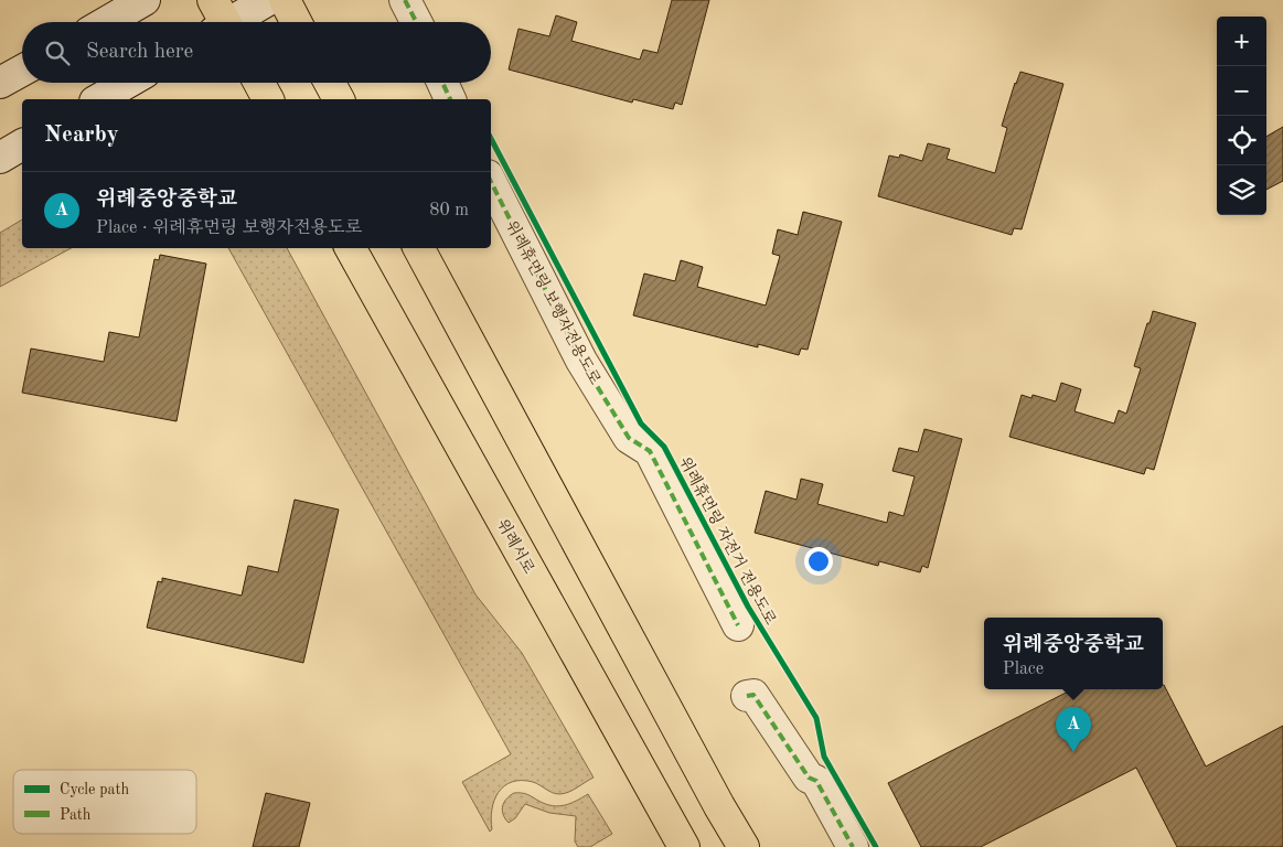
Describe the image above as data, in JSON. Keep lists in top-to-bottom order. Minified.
{"streets":{"main road":["위례서로"],"street":["위례휴먼링 보행자전용도로"],"cycle path":["위례휴먼링 자전거 전용도로"]},"legend":["Cycle path","Path"],"page":{"map_buttons":["+","−"],"search":"Search here","heading":"Nearby","list":[{"mark":"A","name":"위례중앙중학교","note":"Place · 위례휴먼링 보행자전용도로","value":"80 m"}],"popup":["위례중앙중학교","Place"],"pins":"A"}}
